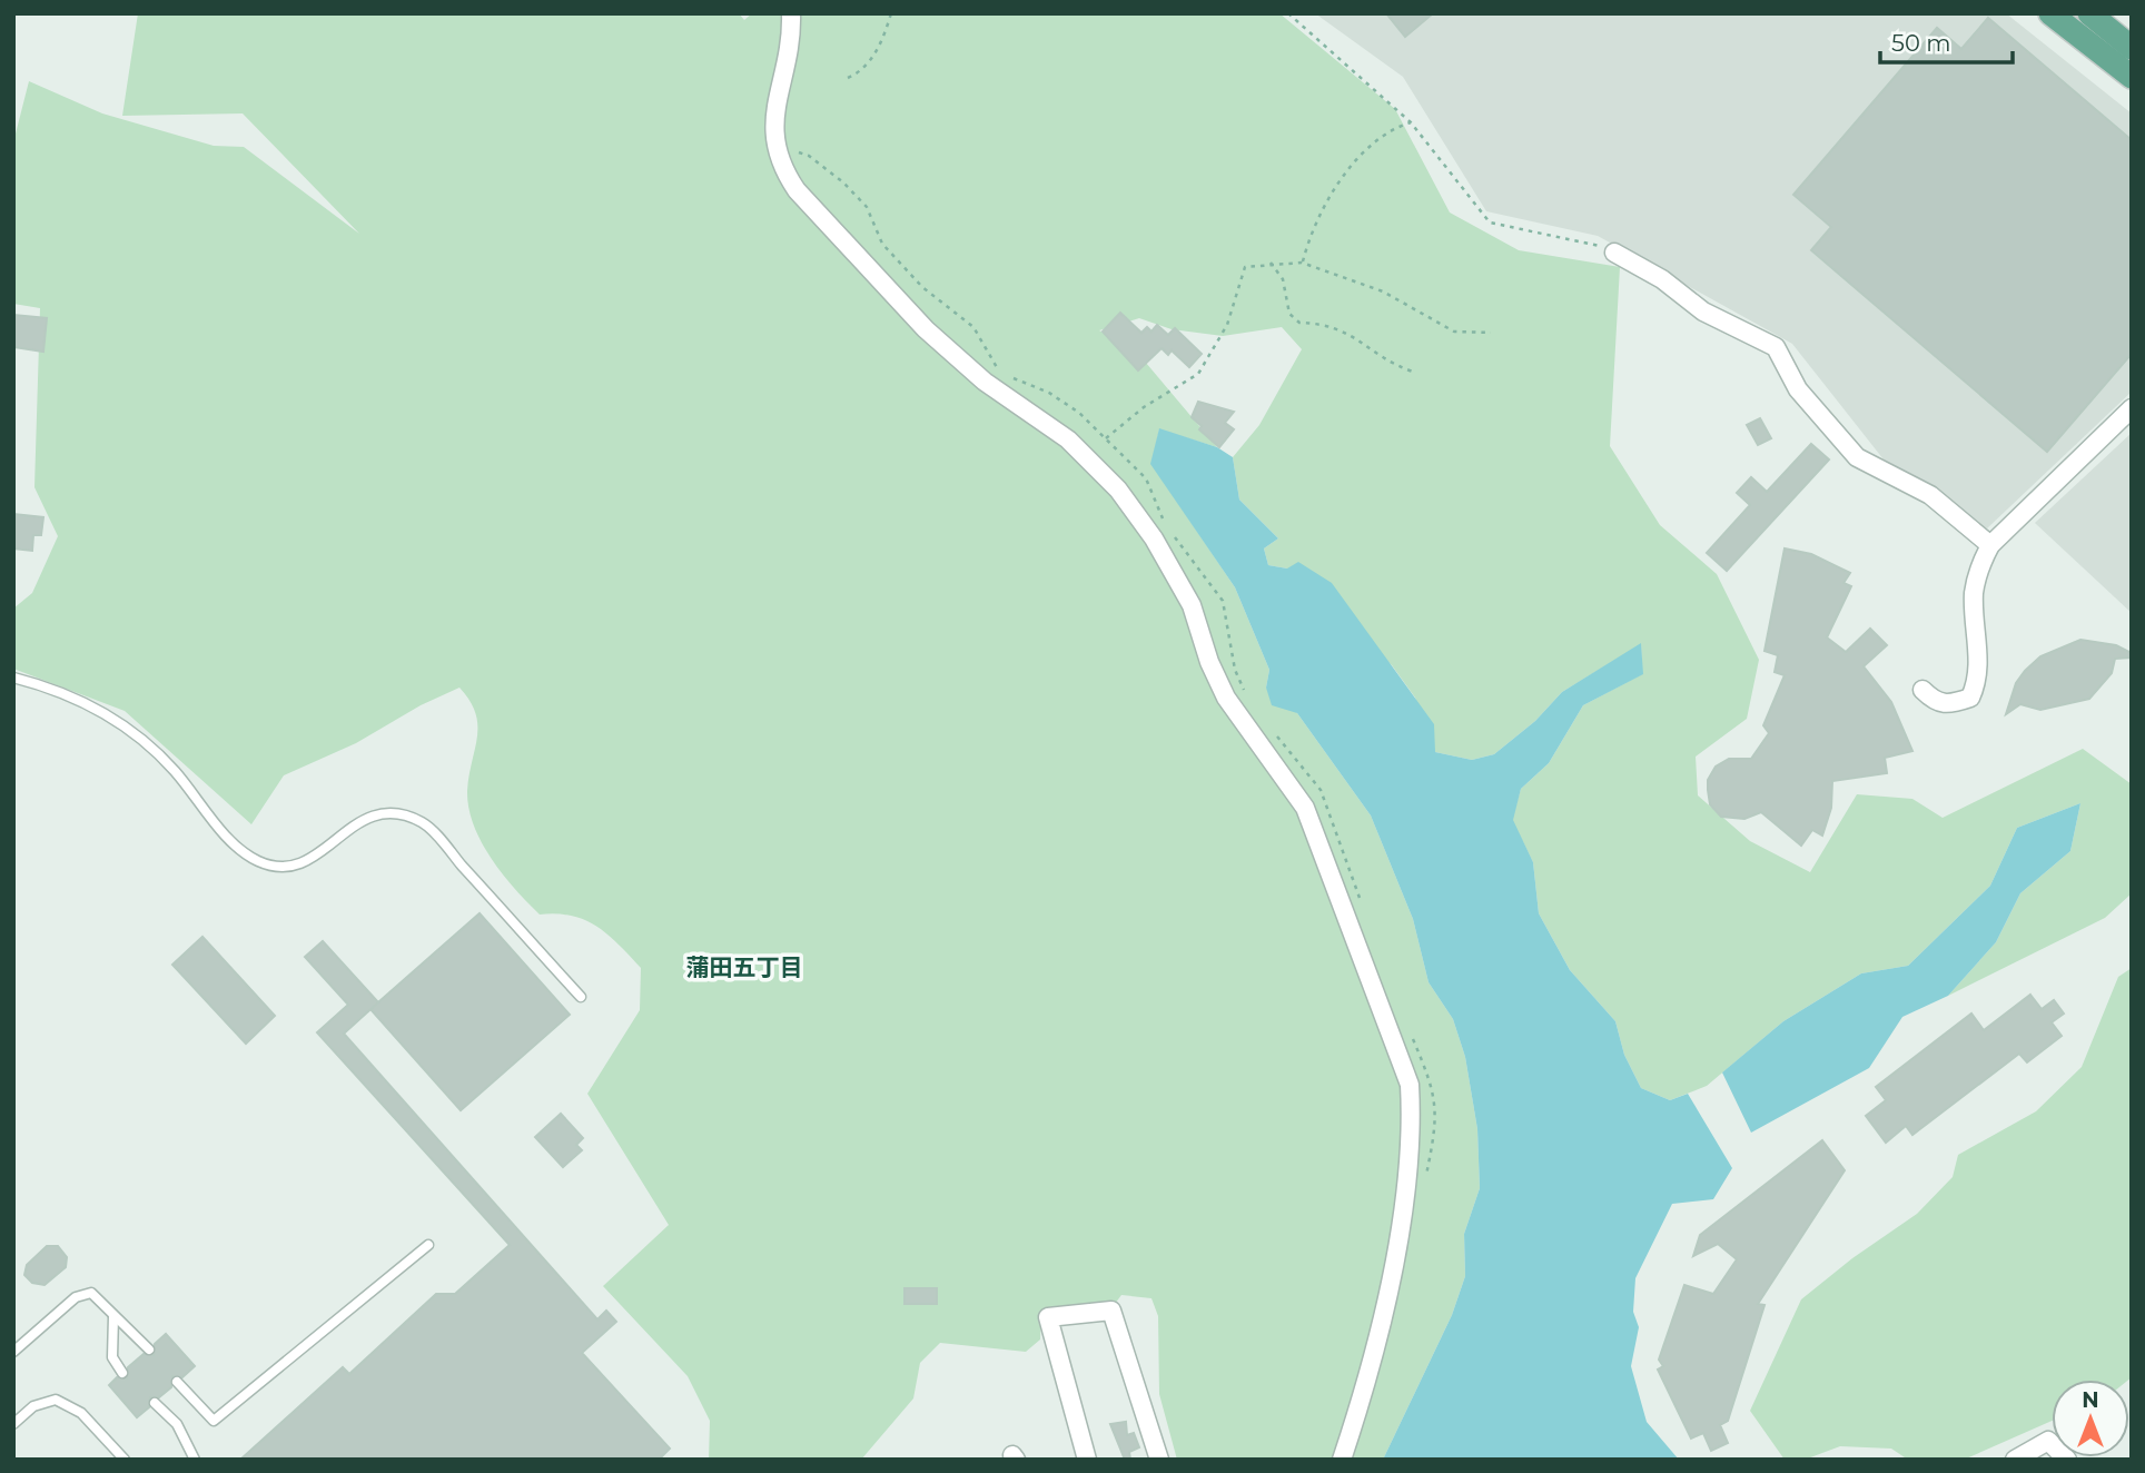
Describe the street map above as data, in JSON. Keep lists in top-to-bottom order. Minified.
{"districts":["蒲田五丁目"],"scale_bar":"50 m","north":"top"}
